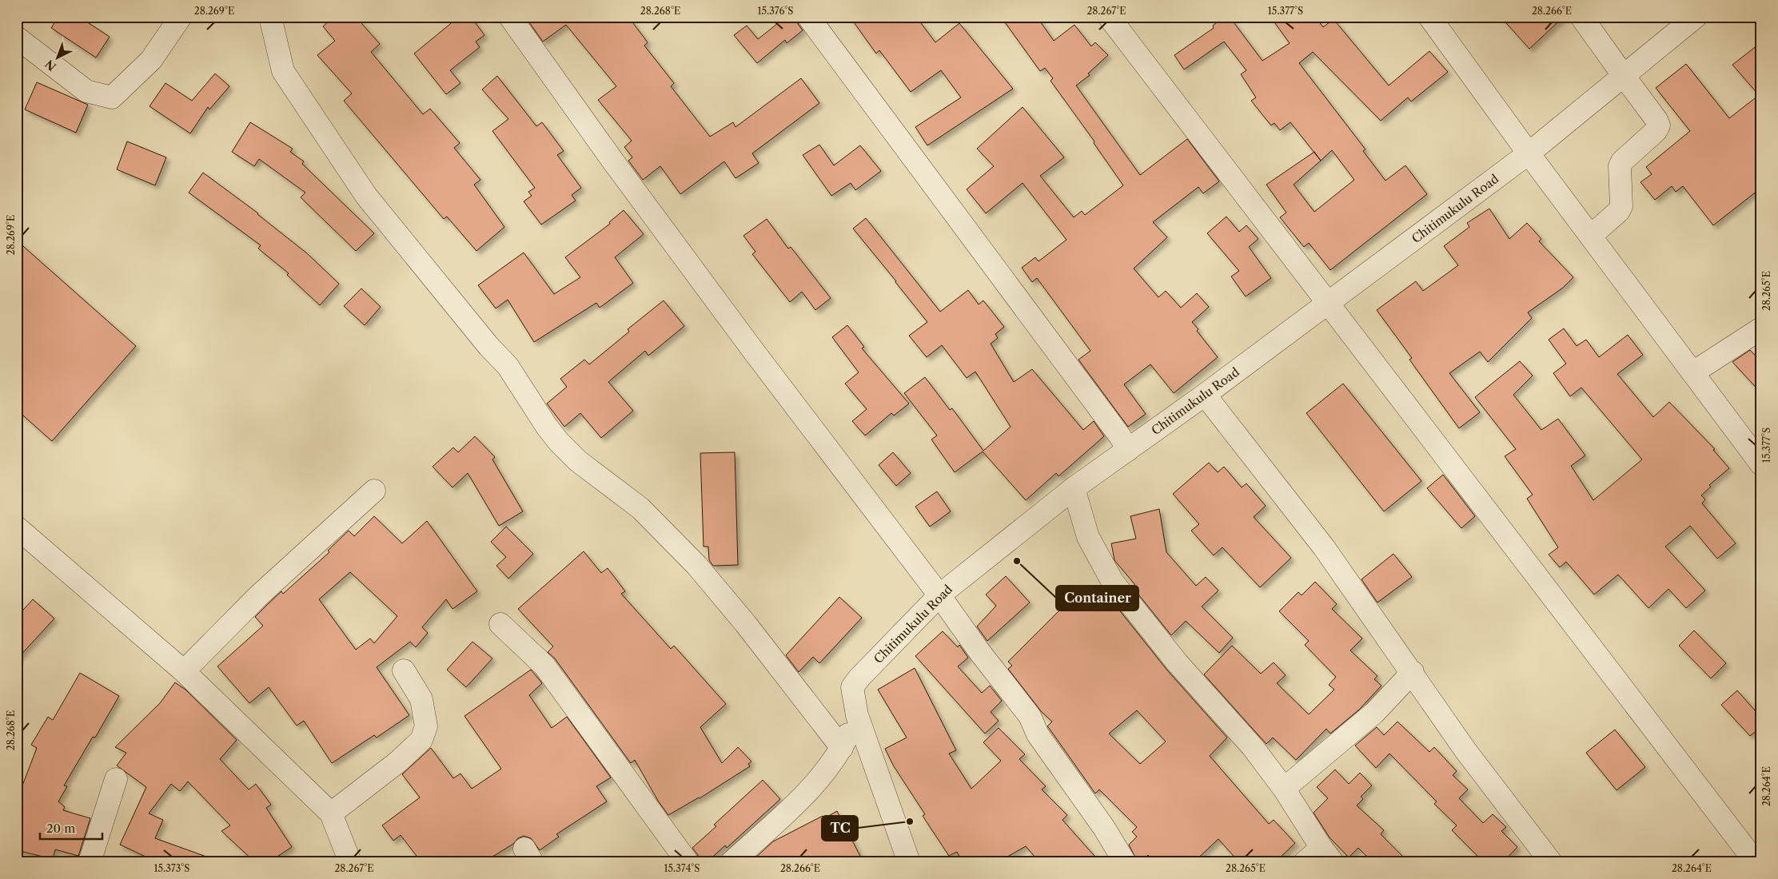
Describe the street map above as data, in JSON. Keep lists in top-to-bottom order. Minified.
{"streets":{"street":["Chitimukulu Road"]},"places":["Container","TC"],"scale_bar":"20 m","north":"bottom left","coordinates":["28.269°E","28.268°E","15.376°S","28.267°E","15.377°S","28.266°E","28.265°E","28.264°E","15.373°S","15.374°S"]}
